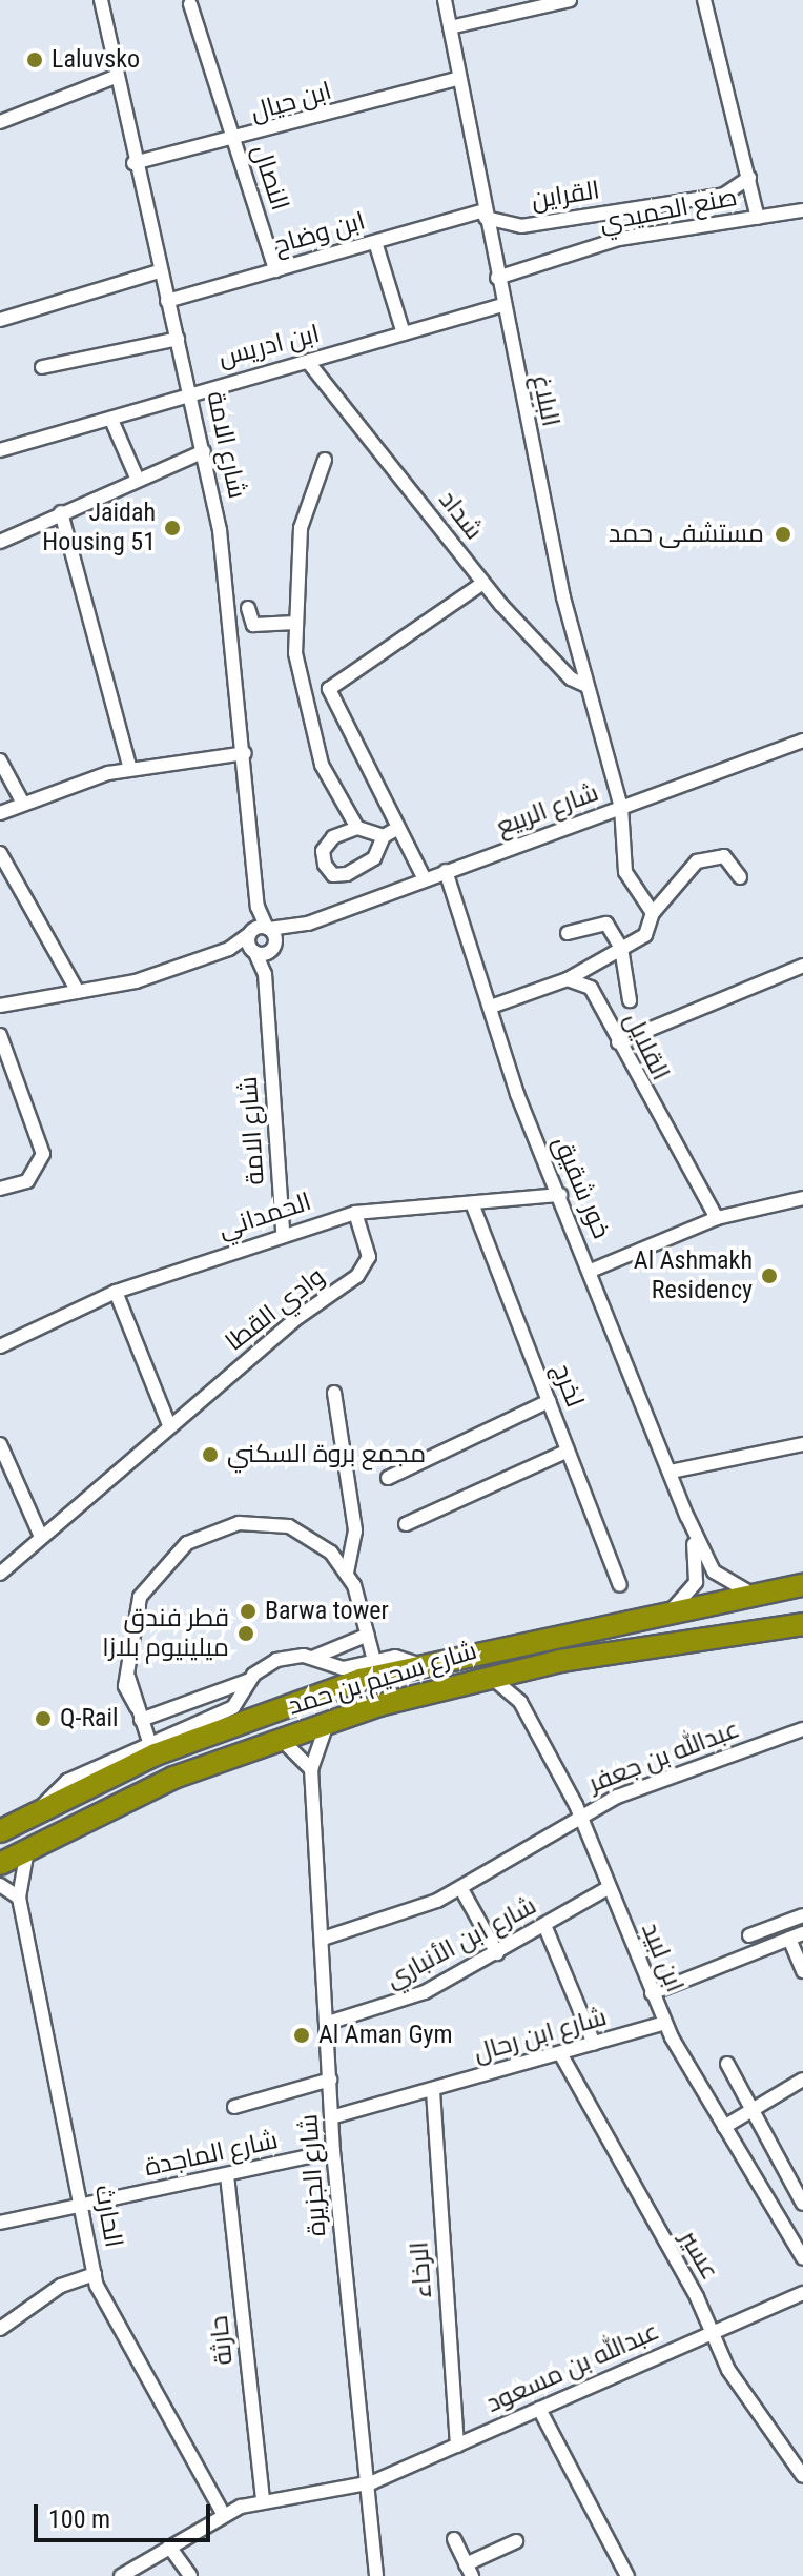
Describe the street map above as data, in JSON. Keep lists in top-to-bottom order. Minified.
{"streets":{"highway":["شارع سحيم بن حمد"],"street":["ابن حيال","النصال","القراين","صنع الحميدي","ابن وضاح","ابن ادريس","البلاغ","شارع الامة","شداد","شارع الربيع","القلايل","خور شقيق","الحمداني","وادي القطا","لخرج","عبدالله بن جعفر","شارع ابن الأنباري","ابن لبيد","شارع ابن رحال","شارع الماجدة","شارع الجزيرة","الحارث","عسير","الرخاء","حارثة","عبدالله بن مسعود"]},"crossings":[["ابن حيال","النصال"],["ابن حيال","البلاغ"],["ابن حيال","شارع الامة"],["النصال","ابن وضاح"],["القراين","ابن وضاح"],["القراين","البلاغ"],["صنع الحميدي","البلاغ"],["ابن وضاح","البلاغ"],["ابن وضاح","شارع الامة"],["ابن ادريس","البلاغ"],["ابن ادريس","شارع الامة"],["ابن ادريس","شداد"],["البلاغ","شداد"],["البلاغ","شارع الربيع"],["شارع الامة","شارع الربيع"],["شارع الامة","الحمداني"],["شارع الربيع","خور شقيق"],["خور شقيق","الحمداني"],["خور شقيق","شارع سحيم بن حمد"],["الحمداني","وادي القطا"],["الحمداني","لخرج"],["شارع سحيم بن حمد","ابن لبيد"],["شارع سحيم بن حمد","شارع الجزيرة"],["شارع سحيم بن حمد","الحارث"],["عبدالله بن جعفر","ابن لبيد"],["عبدالله بن جعفر","شارع الجزيرة"],["شارع ابن الأنباري","ابن لبيد"],["شارع ابن الأنباري","شارع الجزيرة"],["ابن لبيد","شارع ابن رحال"],["شارع ابن رحال","شارع الجزيرة"],["شارع ابن رحال","عسير"],["شارع ابن رحال","الرخاء"],["شارع الماجدة","شارع الجزيرة"],["شارع الماجدة","الحارث"],["شارع الماجدة","حارثة"],["شارع الجزيرة","عبدالله بن مسعود"],["الحارث","عبدالله بن مسعود"],["عسير","عبدالله بن مسعود"],["الرخاء","عبدالله بن مسعود"],["حارثة","عبدالله بن مسعود"]],"places":["Laluvsko","Jaidah Housing 51","مستشفى حمد","Al Ashmakh Residency","مجمع بروة السكني","Barwa tower","قطر فندق ميلينيوم بلازا","Q-Rail","Al Aman Gym"],"scale_bar":"100 m"}
